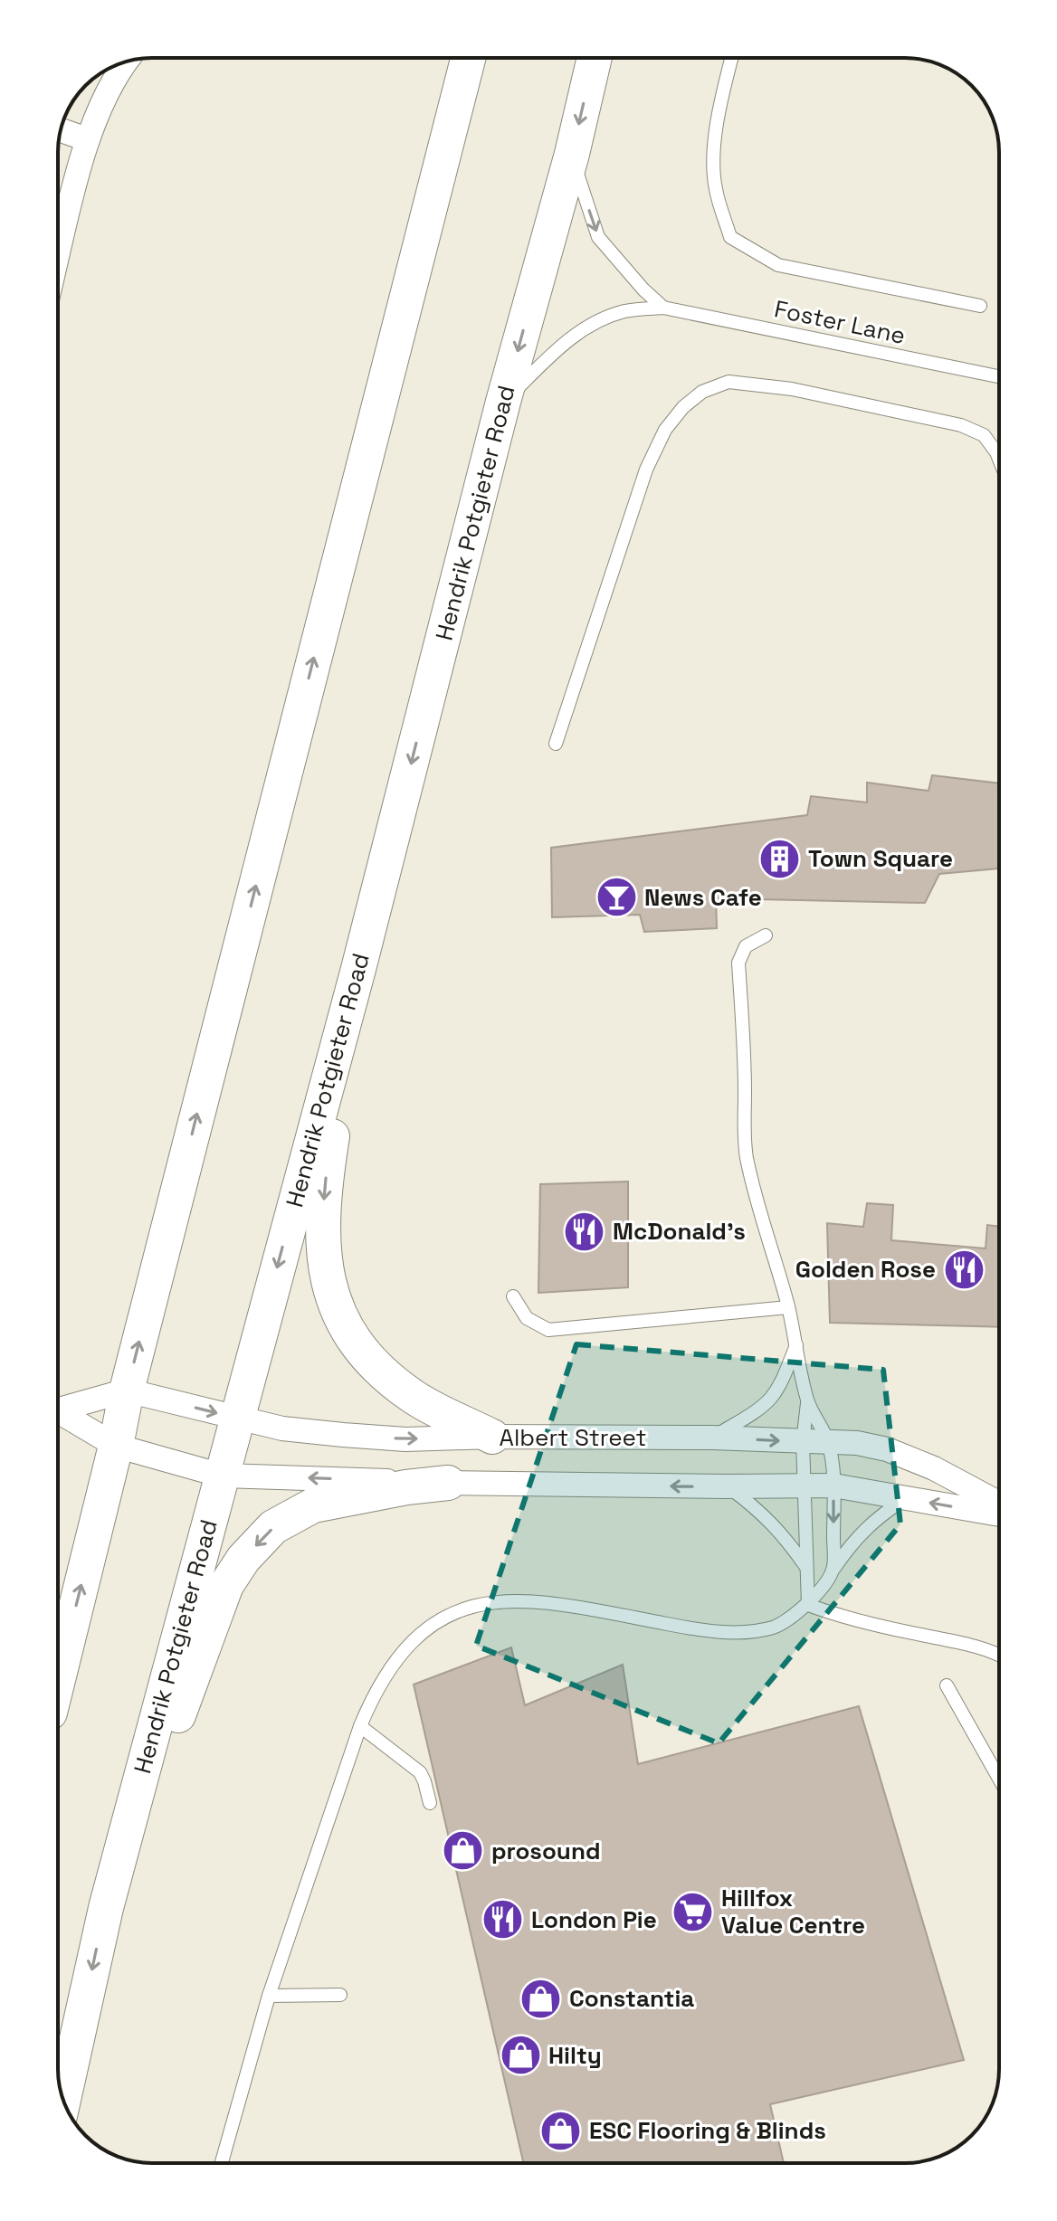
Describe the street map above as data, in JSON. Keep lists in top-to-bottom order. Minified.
{"streets":{"main road":["Hendrik Potgieter Road"],"street":["Albert Street"],"lane":["Foster Lane"]},"crossings":[["Foster Lane","Hendrik Potgieter Road"],["Hendrik Potgieter Road","Albert Street"]],"places":{"building":["Town Square"],"bar":["News Cafe"],"restaurant":["McDonald's","Golden Rose","London Pie"],"shop":["prosound","Constantia","Hilty","ESC Flooring & Blinds"],"supermarket":["Hillfox Value Centre"]}}
